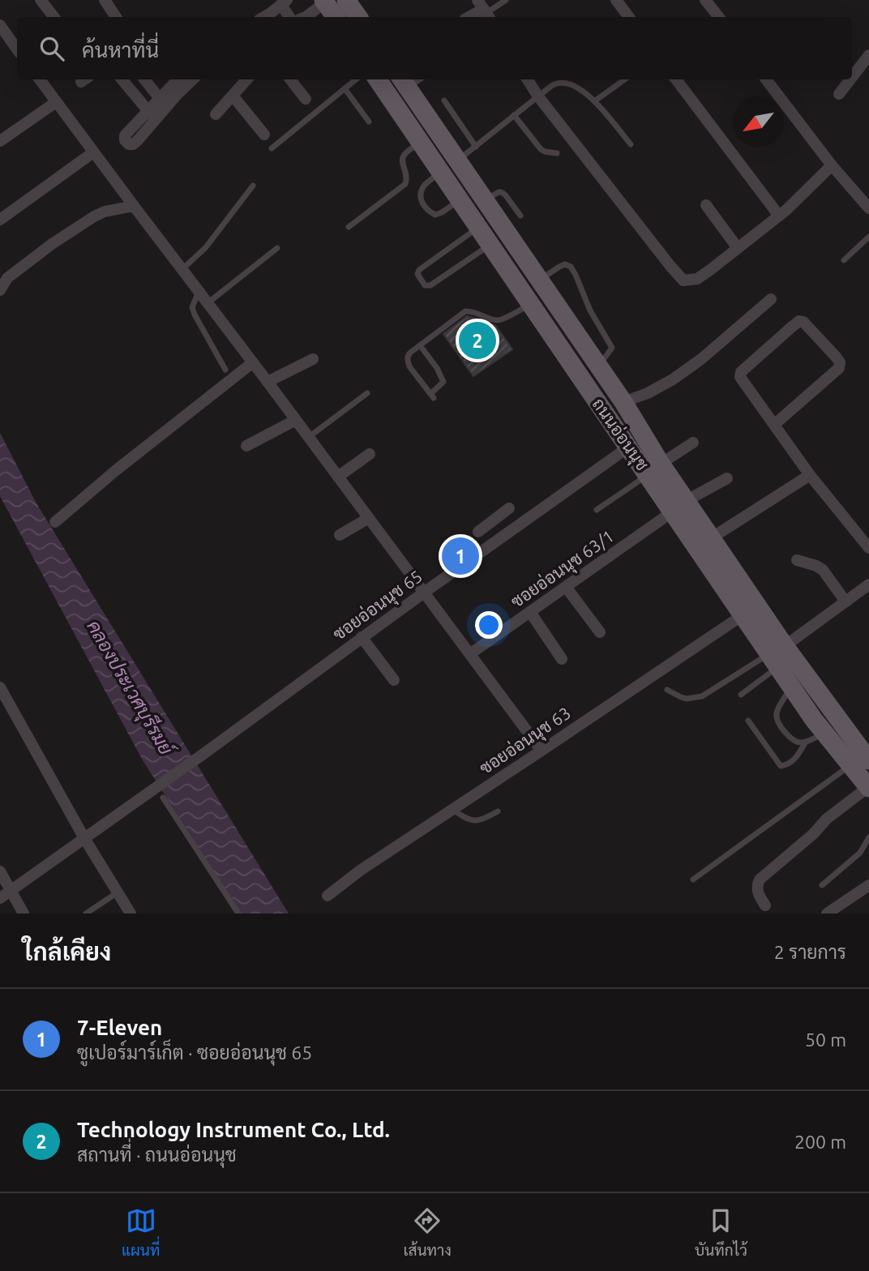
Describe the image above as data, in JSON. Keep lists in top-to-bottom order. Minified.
{"streets":{"main road":["ถนนอ่อนนุช"],"street":["ซอยอ่อนนุช 63/1","ซอยอ่อนนุช 65","ซอยอ่อนนุช 63"]},"crossings":[["ถนนอ่อนนุช","ซอยอ่อนนุช 63/1"],["ถนนอ่อนนุช","ซอยอ่อนนุช 65"],["ถนนอ่อนนุช","ซอยอ่อนนุช 63"]],"water":["คลองประเวศบุรีรมย์"],"north":"bottom left","page":{"search":"ค้นหาที่นี่","pins":["2","1"],"heading":["ใกล้เคียง","2 รายการ"],"list":[{"mark":"1","name":"7-Eleven","note":"ซูเปอร์มาร์เก็ต · ซอยอ่อนนุช 65","value":"50 m"},{"mark":"2","name":"Technology Instrument Co., Ltd.","note":"สถานที่ · ถนนอ่อนนุช","value":"200 m"}],"nav":["แผนที่","เส้นทาง","บันทึกไว้"]}}
